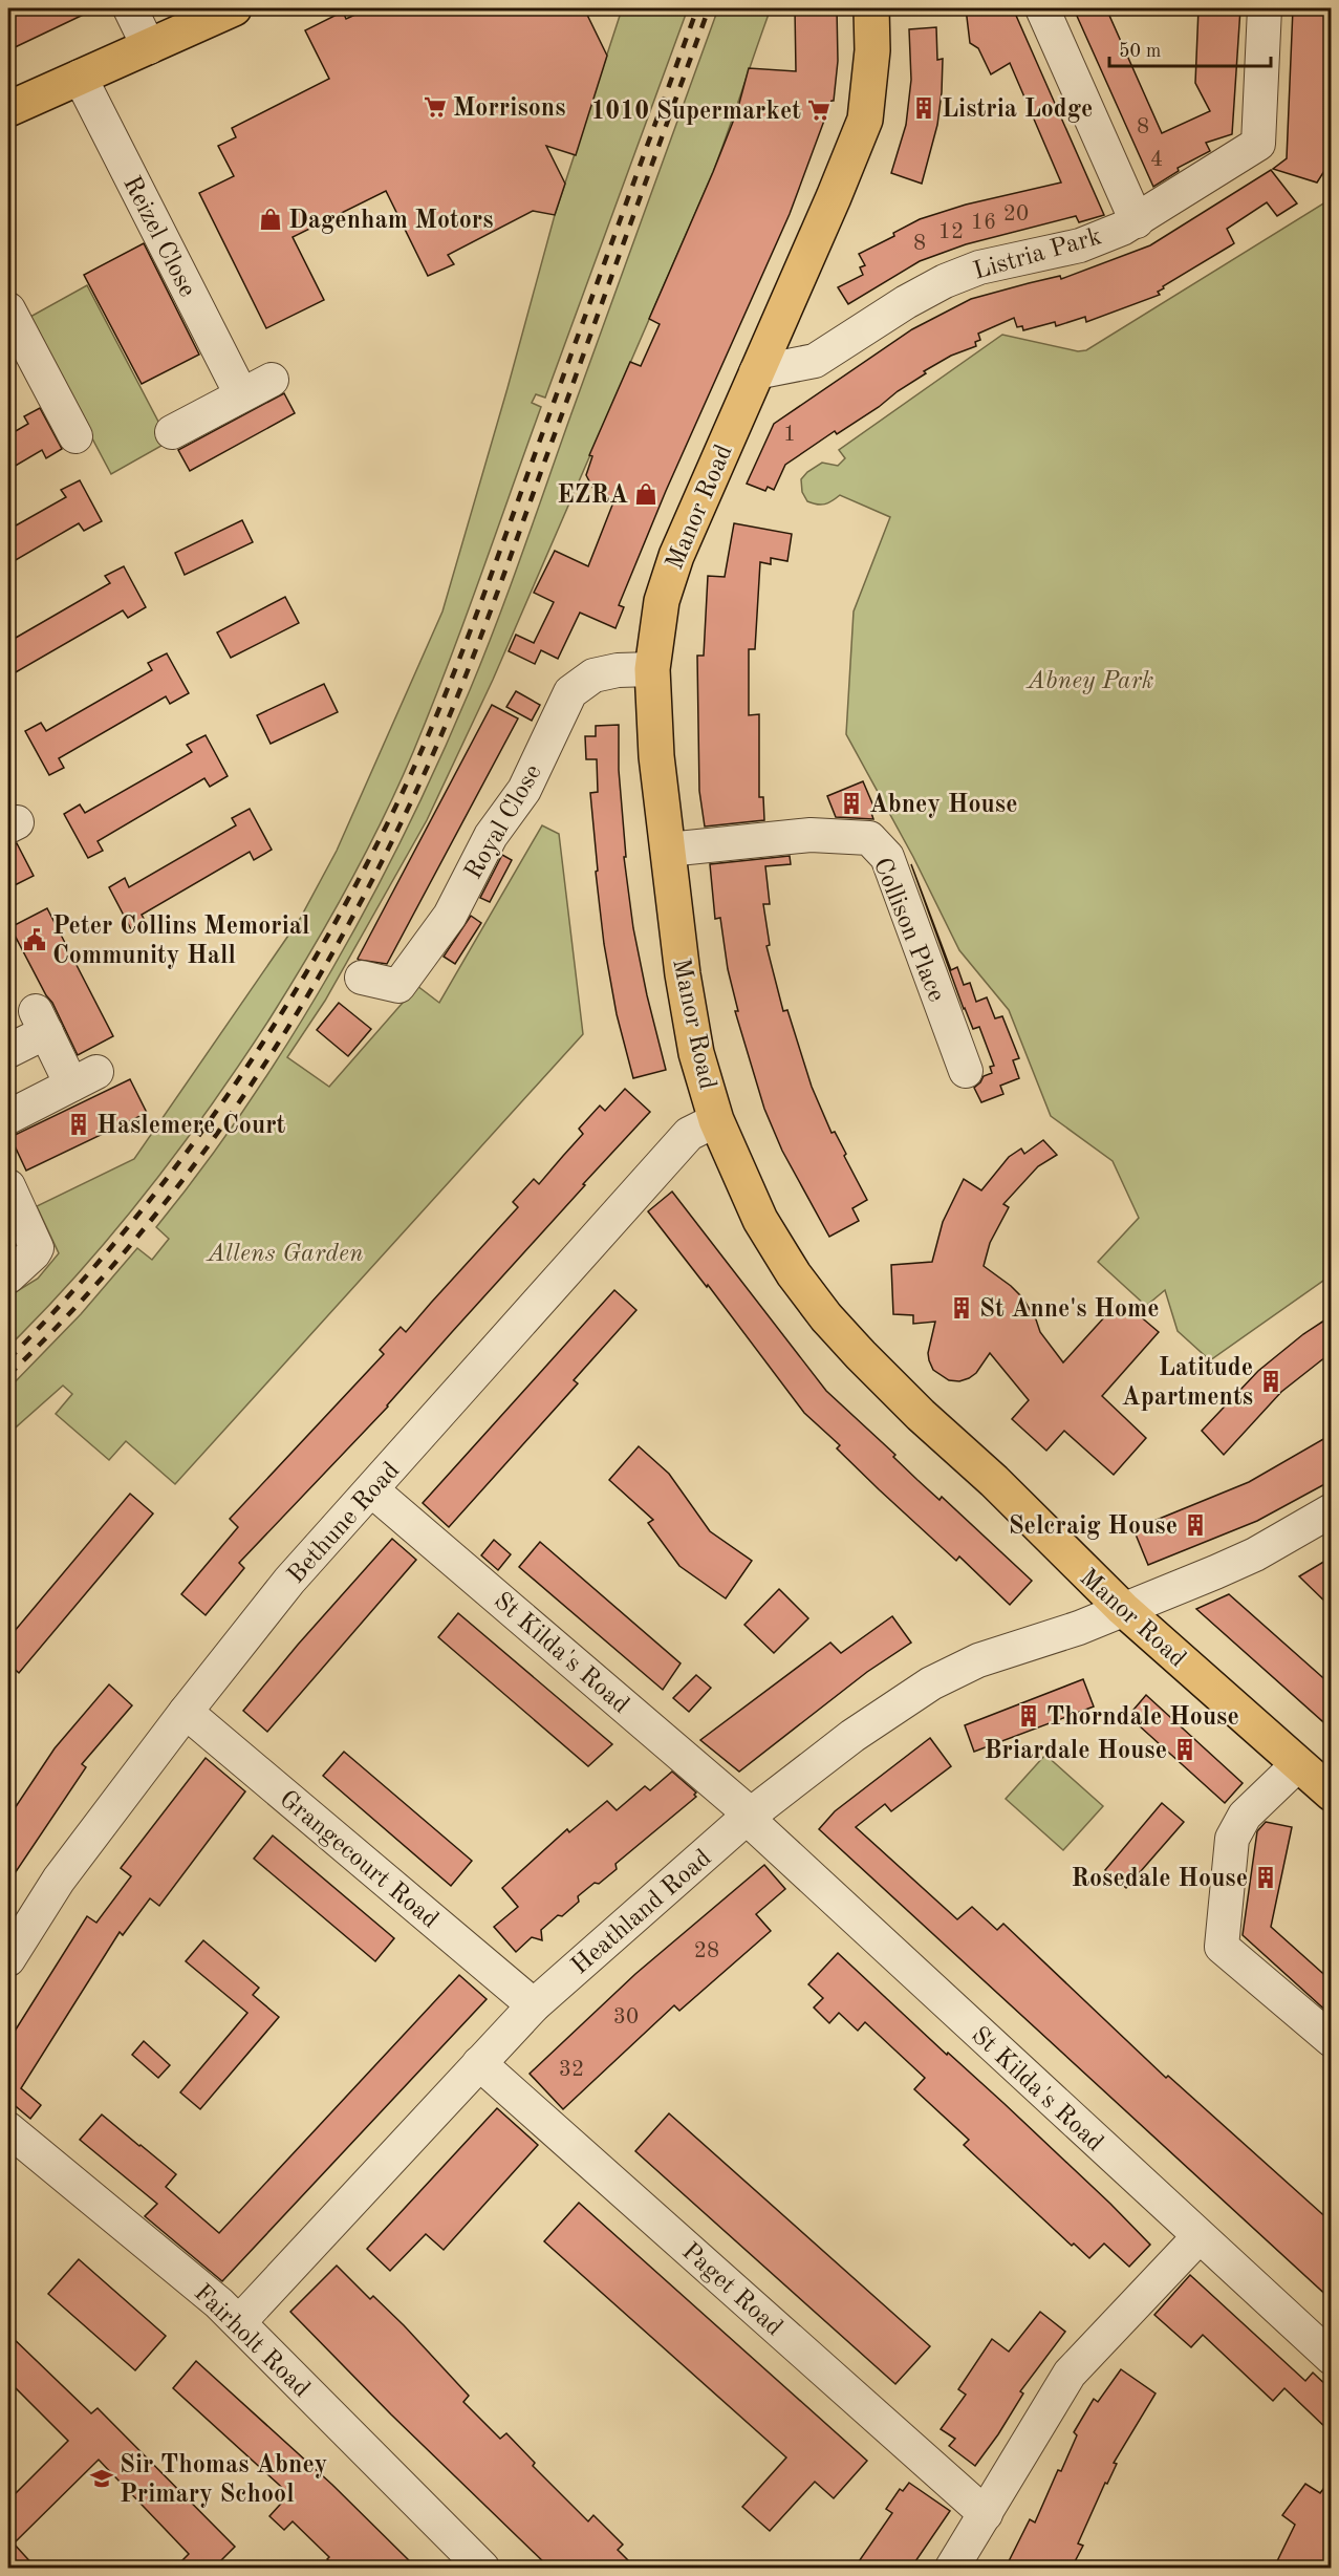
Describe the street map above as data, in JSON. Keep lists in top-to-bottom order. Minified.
{"streets":{"main road":["Manor Road"],"street":["Reizel Close","Listria Park","Royal Close","Collison Place","Bethune Road","St Kilda's Road","Grangecourt Road","Heathland Road","Paget Road","Fairholt Road"]},"crossings":[["Listria Park","Manor Road"],["Manor Road","Royal Close"],["Manor Road","Collison Place"],["Manor Road","Bethune Road"],["Manor Road","Heathland Road"],["Bethune Road","St Kilda's Road"],["Bethune Road","Grangecourt Road"],["St Kilda's Road","Heathland Road"],["Grangecourt Road","Heathland Road"],["Heathland Road","Paget Road"],["Heathland Road","Fairholt Road"]],"parks":["Abney Park","Allens Garden"],"places":{"supermarket":["Morrisons","1010 Supermarket"],"building":["Listria Lodge","Abney House","Haslemere Court","St Anne's Home","Latitude Apartments","Selcraig House","Thorndale House","Briardale House","Rosedale House"],"shop":["Dagenham Motors","EZRA"],"public building":["Peter Collins Memorial Community Hall"],"school or university":["Sir Thomas Abney Primary School"]},"house_numbers":["8","4","20","16","12","8","1","28","30","32"],"scale_bar":"50 m"}
